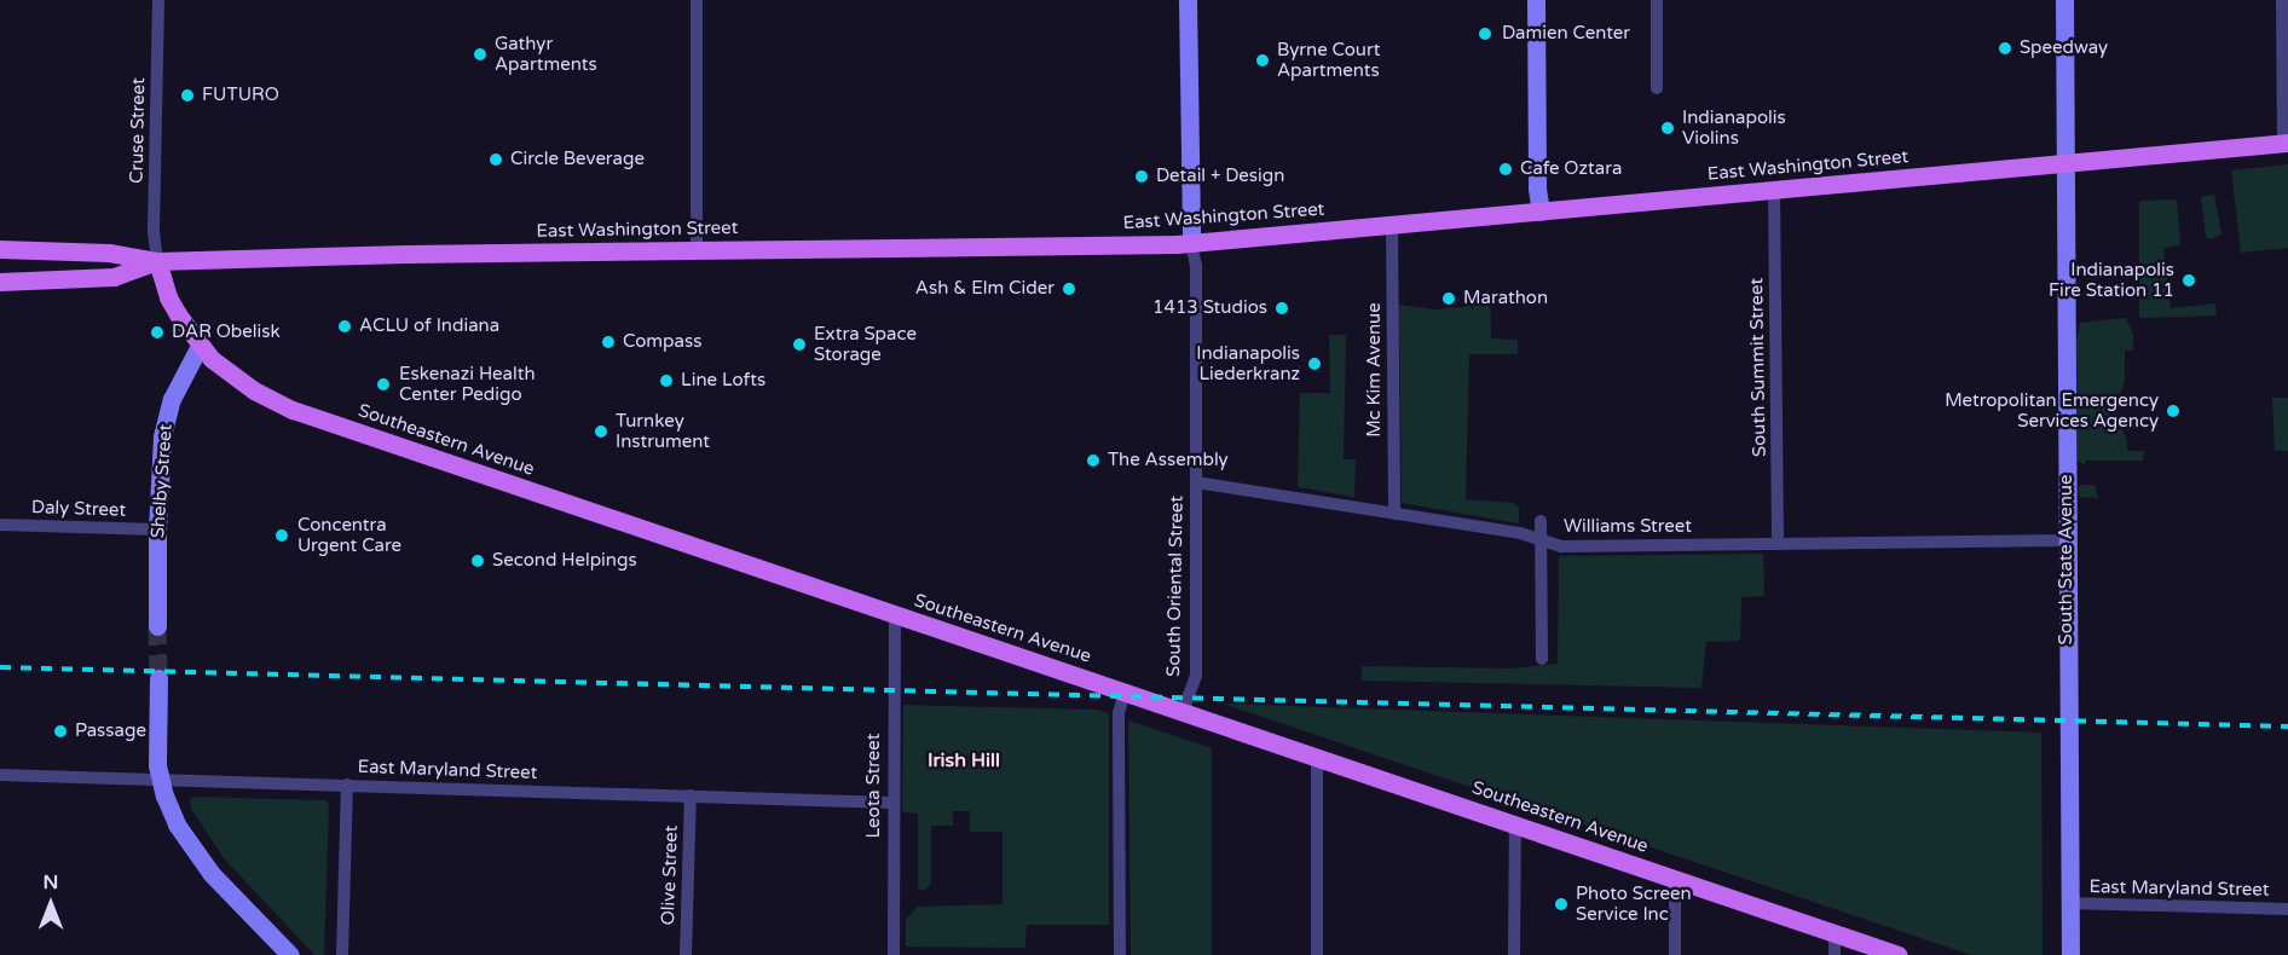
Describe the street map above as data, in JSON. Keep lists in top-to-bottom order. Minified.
{"streets":{"main road":["East Washington Street","Southeastern Avenue"],"street":["Cruse Street","South Summit Street","Mc Kim Avenue","Shelby Street","Daly Street","Williams Street","South State Avenue","South Oriental Street","East Maryland Street","Leota Street","Olive Street"]},"crossings":[["Cruse Street","East Washington Street"],["Cruse Street","Southeastern Avenue"],["East Washington Street","South Summit Street"],["East Washington Street","Mc Kim Avenue"],["East Washington Street","Southeastern Avenue"],["East Washington Street","South State Avenue"],["East Washington Street","South Oriental Street"],["South Summit Street","Williams Street"],["Mc Kim Avenue","Williams Street"],["Southeastern Avenue","Shelby Street"],["Southeastern Avenue","South Oriental Street"],["Southeastern Avenue","Leota Street"],["Shelby Street","Daly Street"],["Williams Street","South State Avenue"],["Williams Street","South Oriental Street"],["South State Avenue","East Maryland Street"],["East Maryland Street","Leota Street"],["East Maryland Street","Olive Street"]],"districts":["Irish Hill"],"places":["Damien Center","Speedway","Gathyr Apartments","Byrne Court Apartments","FUTURO","Indianapolis Violins","Circle Beverage","Cafe Oztara","Detail + Design","Indianapolis Fire Station 11","Ash & Elm Cider","Marathon","1413 Studios","ACLU of Indiana","DAR Obelisk","Compass","Extra Space Storage","Indianapolis Liederkranz","Line Lofts","Eskenazi Health Center Pedigo","Metropolitan Emergency Services Agency","Turnkey Instrument","The Assembly","Concentra Urgent Care","Second Helpings","Passage","Photo Screen Service Inc"],"north":"top"}
